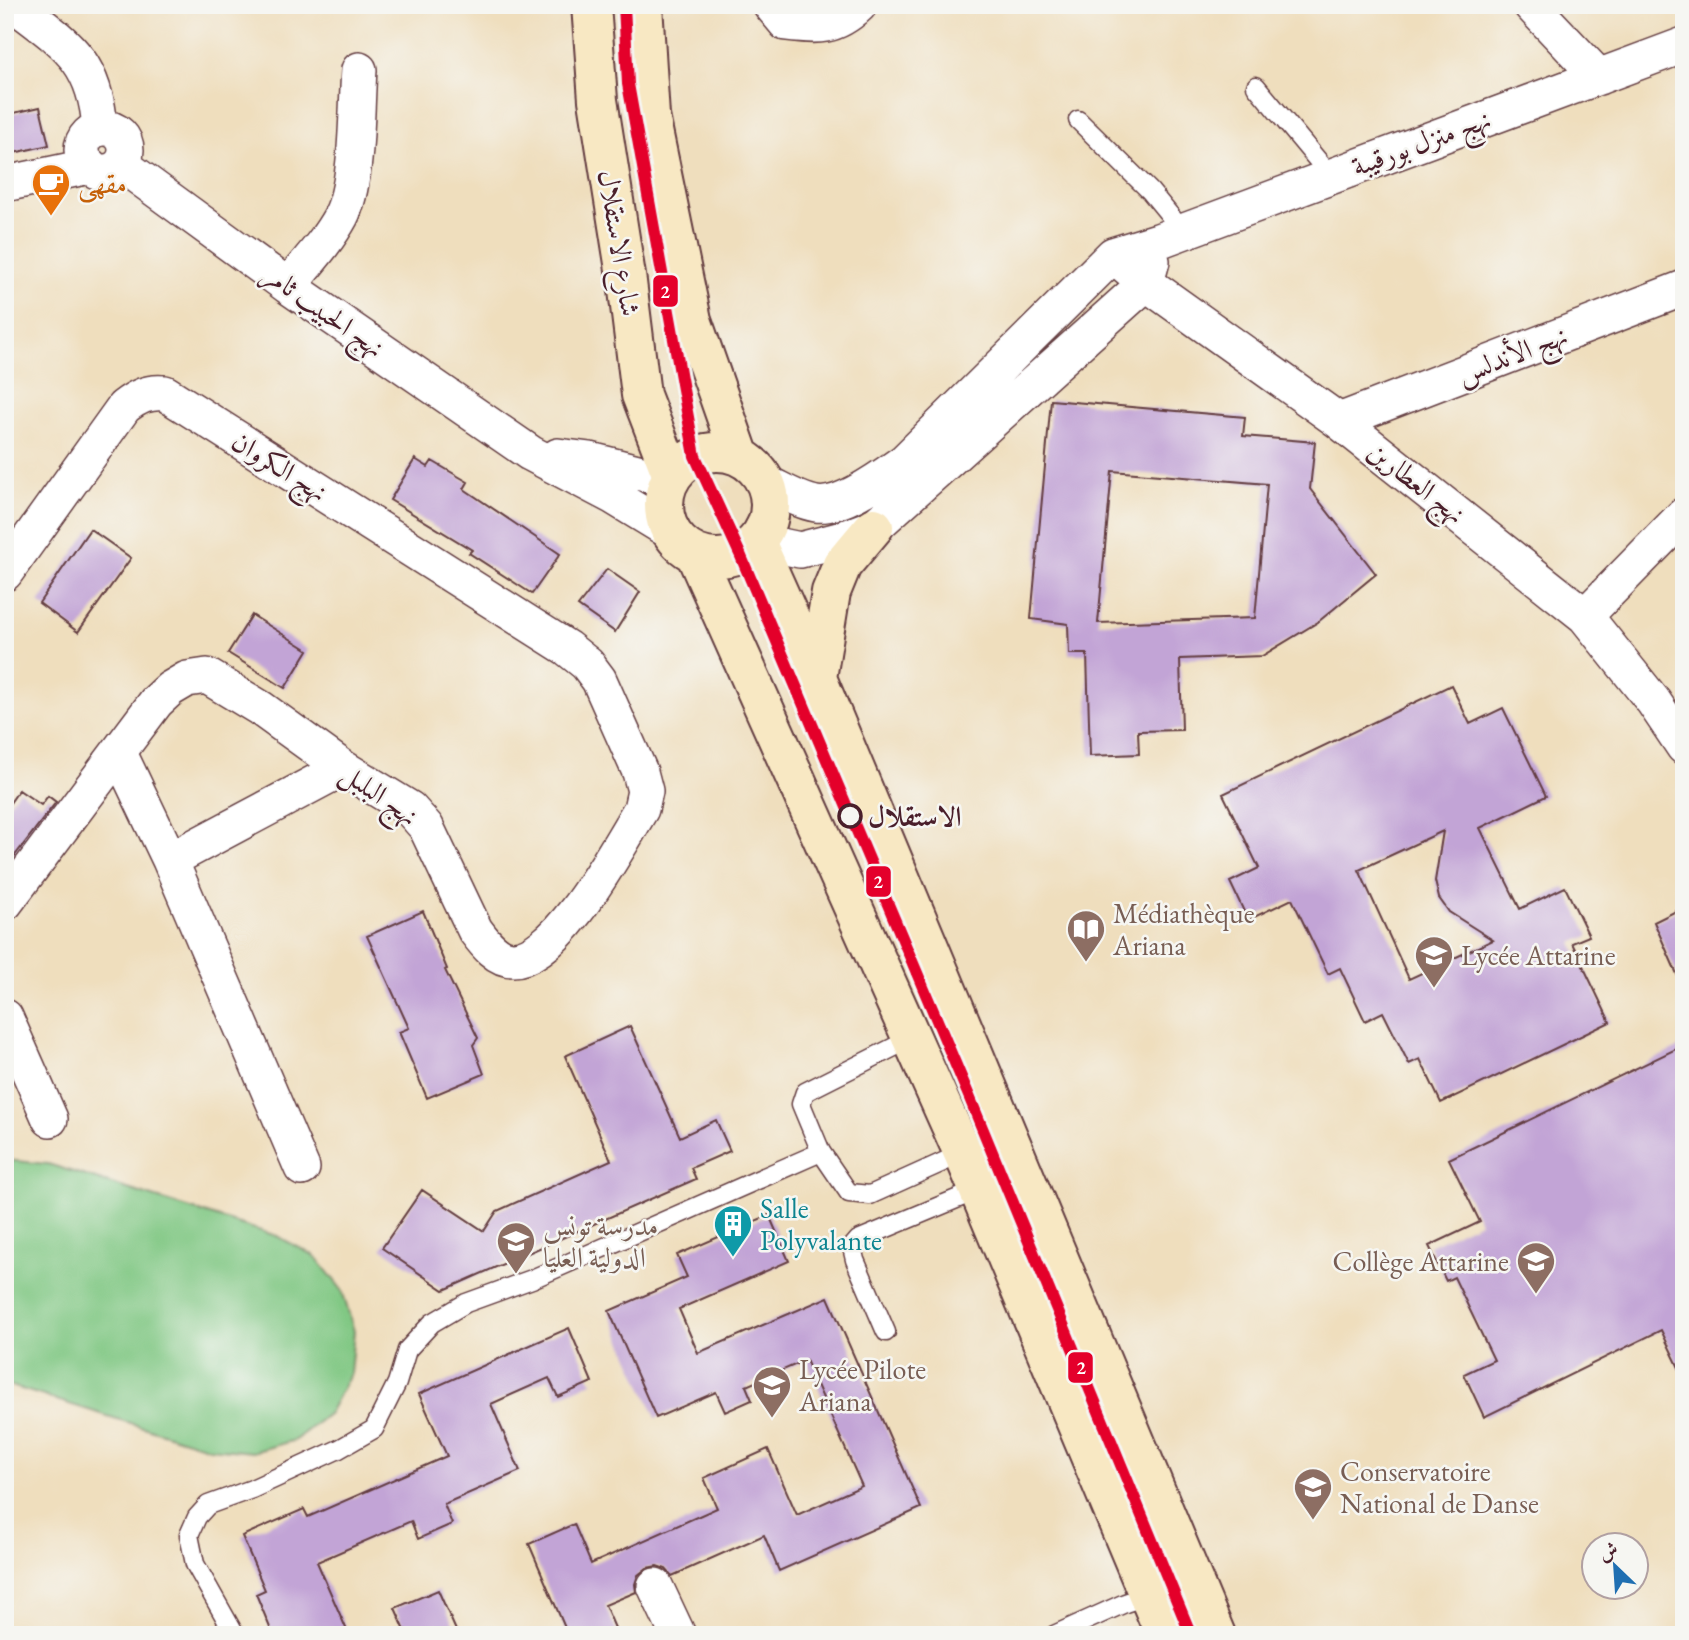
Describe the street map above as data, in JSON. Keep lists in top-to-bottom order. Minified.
{"streets":{"street":["نهج منزل بورقيبة","شارع الاستقلال","نهج الحبيب ثامر","نهج الأندلس","نهج الكروان","نهج العطارين","نهج البلبل"]},"crossings":[["نهج منزل بورقيبة","نهج العطارين"],["شارع الاستقلال","نهج الحبيب ثامر"],["نهج الأندلس","نهج العطارين"],["نهج الكروان","نهج البلبل"]],"places":{"cafe":["مقهى"],"other":["الاستقلال"],"library":["Médiathèque Ariana"],"school or university":["Lycée Attarine","مدرسة تونس الدولية العليا","Collège Attarine","Lycée Pilote Ariana","Conservatoire National de Danse"],"building":["Salle Polyvalante"]},"lines":["transit line 2"],"north":"top left"}
